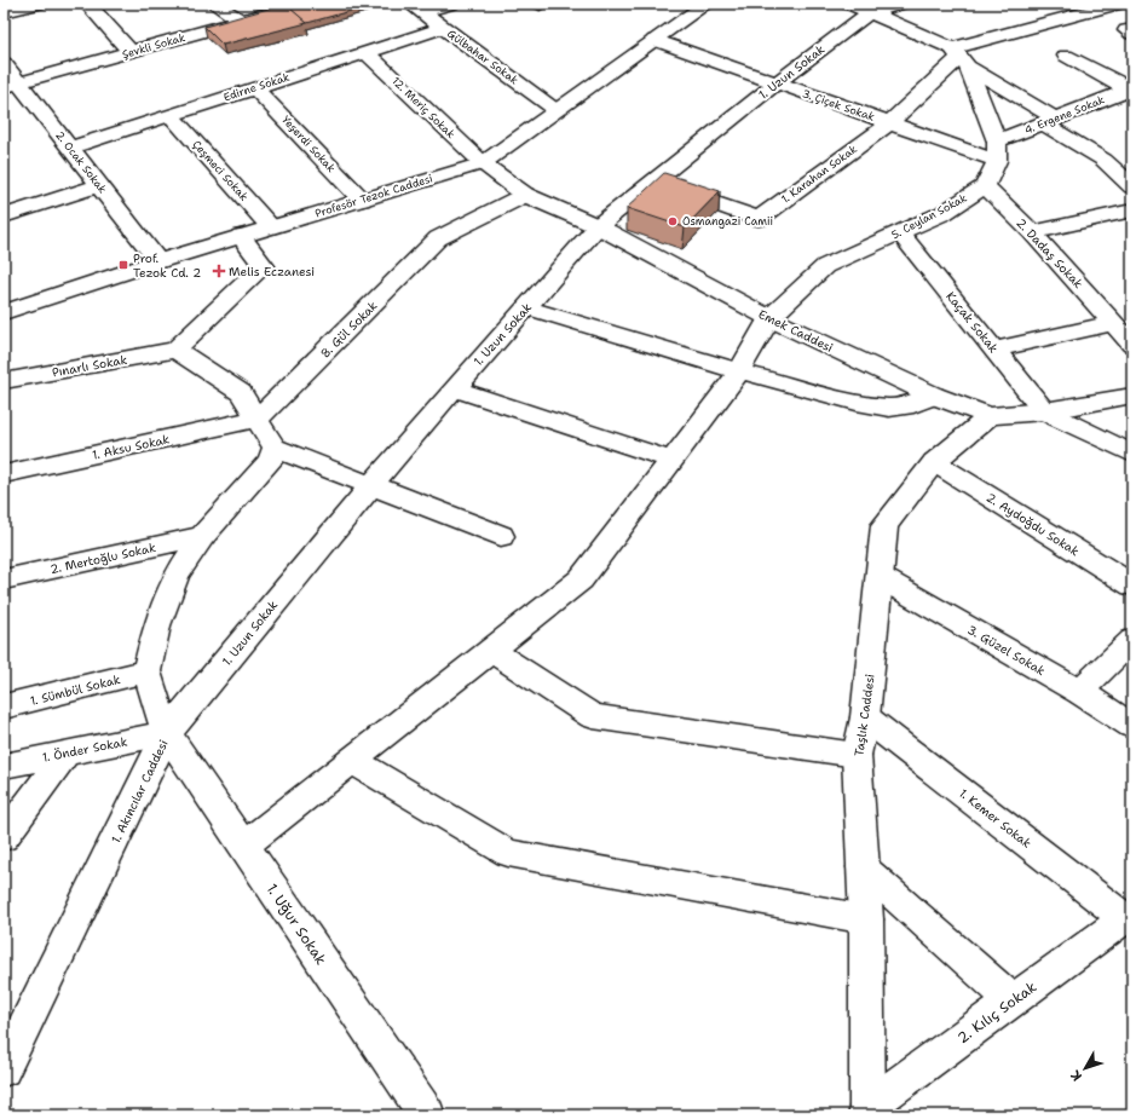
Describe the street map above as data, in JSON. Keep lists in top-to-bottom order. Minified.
{"streets":{"street":["Şevkli Sokak","Gülbahar Sokak","1. Uzun Sokak","Edirne Sokak","3. Çiçek Sokak","12. Meriç Sokak","4. Ergene Sokak","Yeşerdi Sokak","2. Ocak Sokak","Çeşmeci Sokak","1. Karahan Sokak","Profesör Tezok Caddesi","5. Ceylan Sokak","2. Dadaş Sokak","Kaçak Sokak","8. Gül Sokak","Emek Caddesi","Pınarlı Sokak","1. Aksu Sokak","2. Aydoğdu Sokak","2. Mertoğlu Sokak","3. Güzel Sokak","1. Sümbül Sokak","Taşlık Caddesi","1. Önder Sokak","1. Akıncılar Caddesi","1. Kemer Sokak","1. Uğur Sokak","2. Kılıç Sokak"]},"crossings":[["Şevkli Sokak","2. Ocak Sokak"],["Gülbahar Sokak","Edirne Sokak"],["Gülbahar Sokak","Profesör Tezok Caddesi"],["1. Uzun Sokak","3. Çiçek Sokak"],["1. Uzun Sokak","1. Karahan Sokak"],["1. Uzun Sokak","Emek Caddesi"],["1. Uzun Sokak","1. Önder Sokak"],["1. Uzun Sokak","1. Akıncılar Caddesi"],["1. Uzun Sokak","1. Uğur Sokak"],["Edirne Sokak","12. Meriç Sokak"],["Edirne Sokak","Yeşerdi Sokak"],["Edirne Sokak","2. Ocak Sokak"],["Edirne Sokak","Çeşmeci Sokak"],["3. Çiçek Sokak","4. Ergene Sokak"],["3. Çiçek Sokak","1. Karahan Sokak"],["3. Çiçek Sokak","Profesör Tezok Caddesi"],["12. Meriç Sokak","Profesör Tezok Caddesi"],["12. Meriç Sokak","Emek Caddesi"],["Yeşerdi Sokak","Profesör Tezok Caddesi"],["2. Ocak Sokak","Profesör Tezok Caddesi"],["Çeşmeci Sokak","Profesör Tezok Caddesi"],["Profesör Tezok Caddesi","Emek Caddesi"],["5. Ceylan Sokak","2. Dadaş Sokak"],["5. Ceylan Sokak","Kaçak Sokak"],["5. Ceylan Sokak","Emek Caddesi"],["5. Ceylan Sokak","1. Uğur Sokak"],["Kaçak Sokak","Emek Caddesi"],["8. Gül Sokak","Emek Caddesi"],["8. Gül Sokak","1. Aksu Sokak"],["Emek Caddesi","Taşlık Caddesi"],["2. Aydoğdu Sokak","Taşlık Caddesi"],["3. Güzel Sokak","Taşlık Caddesi"],["1. Sümbül Sokak","1. Akıncılar Caddesi"],["Taşlık Caddesi","1. Kemer Sokak"],["Taşlık Caddesi","2. Kılıç Sokak"],["1. Önder Sokak","1. Akıncılar Caddesi"],["1. Önder Sokak","1. Uğur Sokak"],["1. Akıncılar Caddesi","1. Uğur Sokak"],["1. Kemer Sokak","2. Kılıç Sokak"]],"places":{"other":["Osmangazi Camii"],"transit":["Prof. Tezok Cd. 2"],"health":["Melis Eczanesi"]},"north":"bottom left"}
